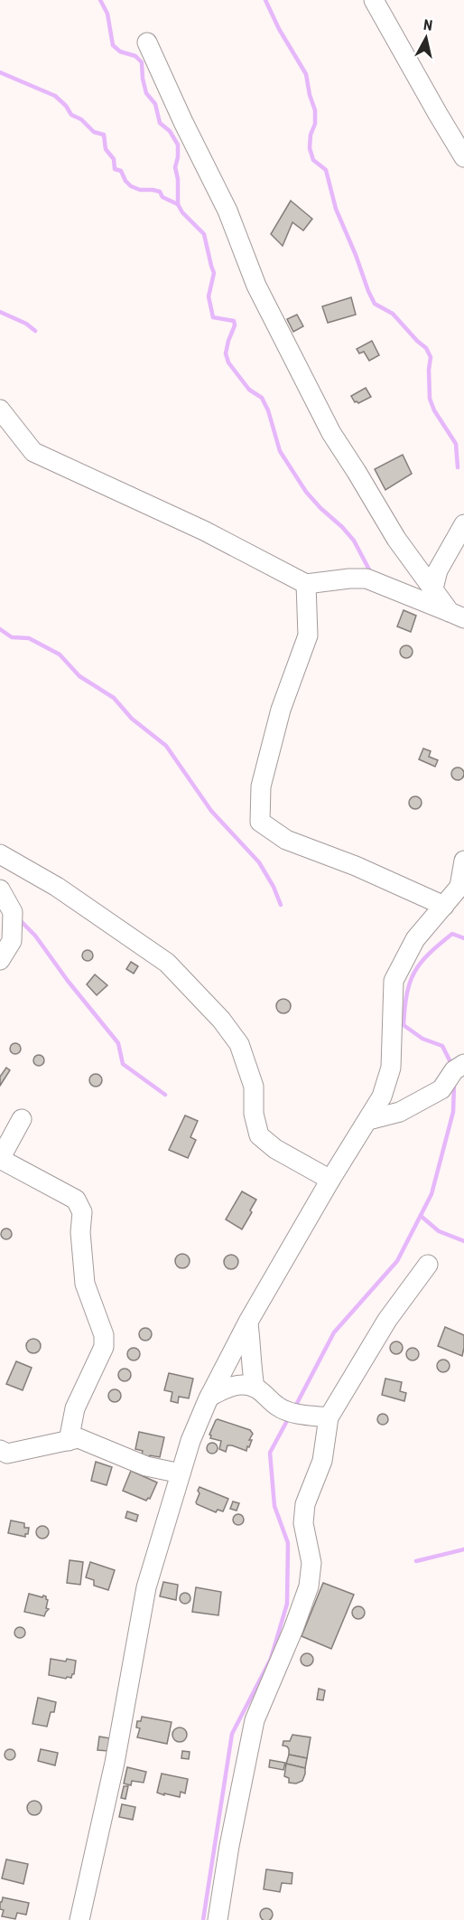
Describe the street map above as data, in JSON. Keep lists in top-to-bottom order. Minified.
{"north":"top"}
